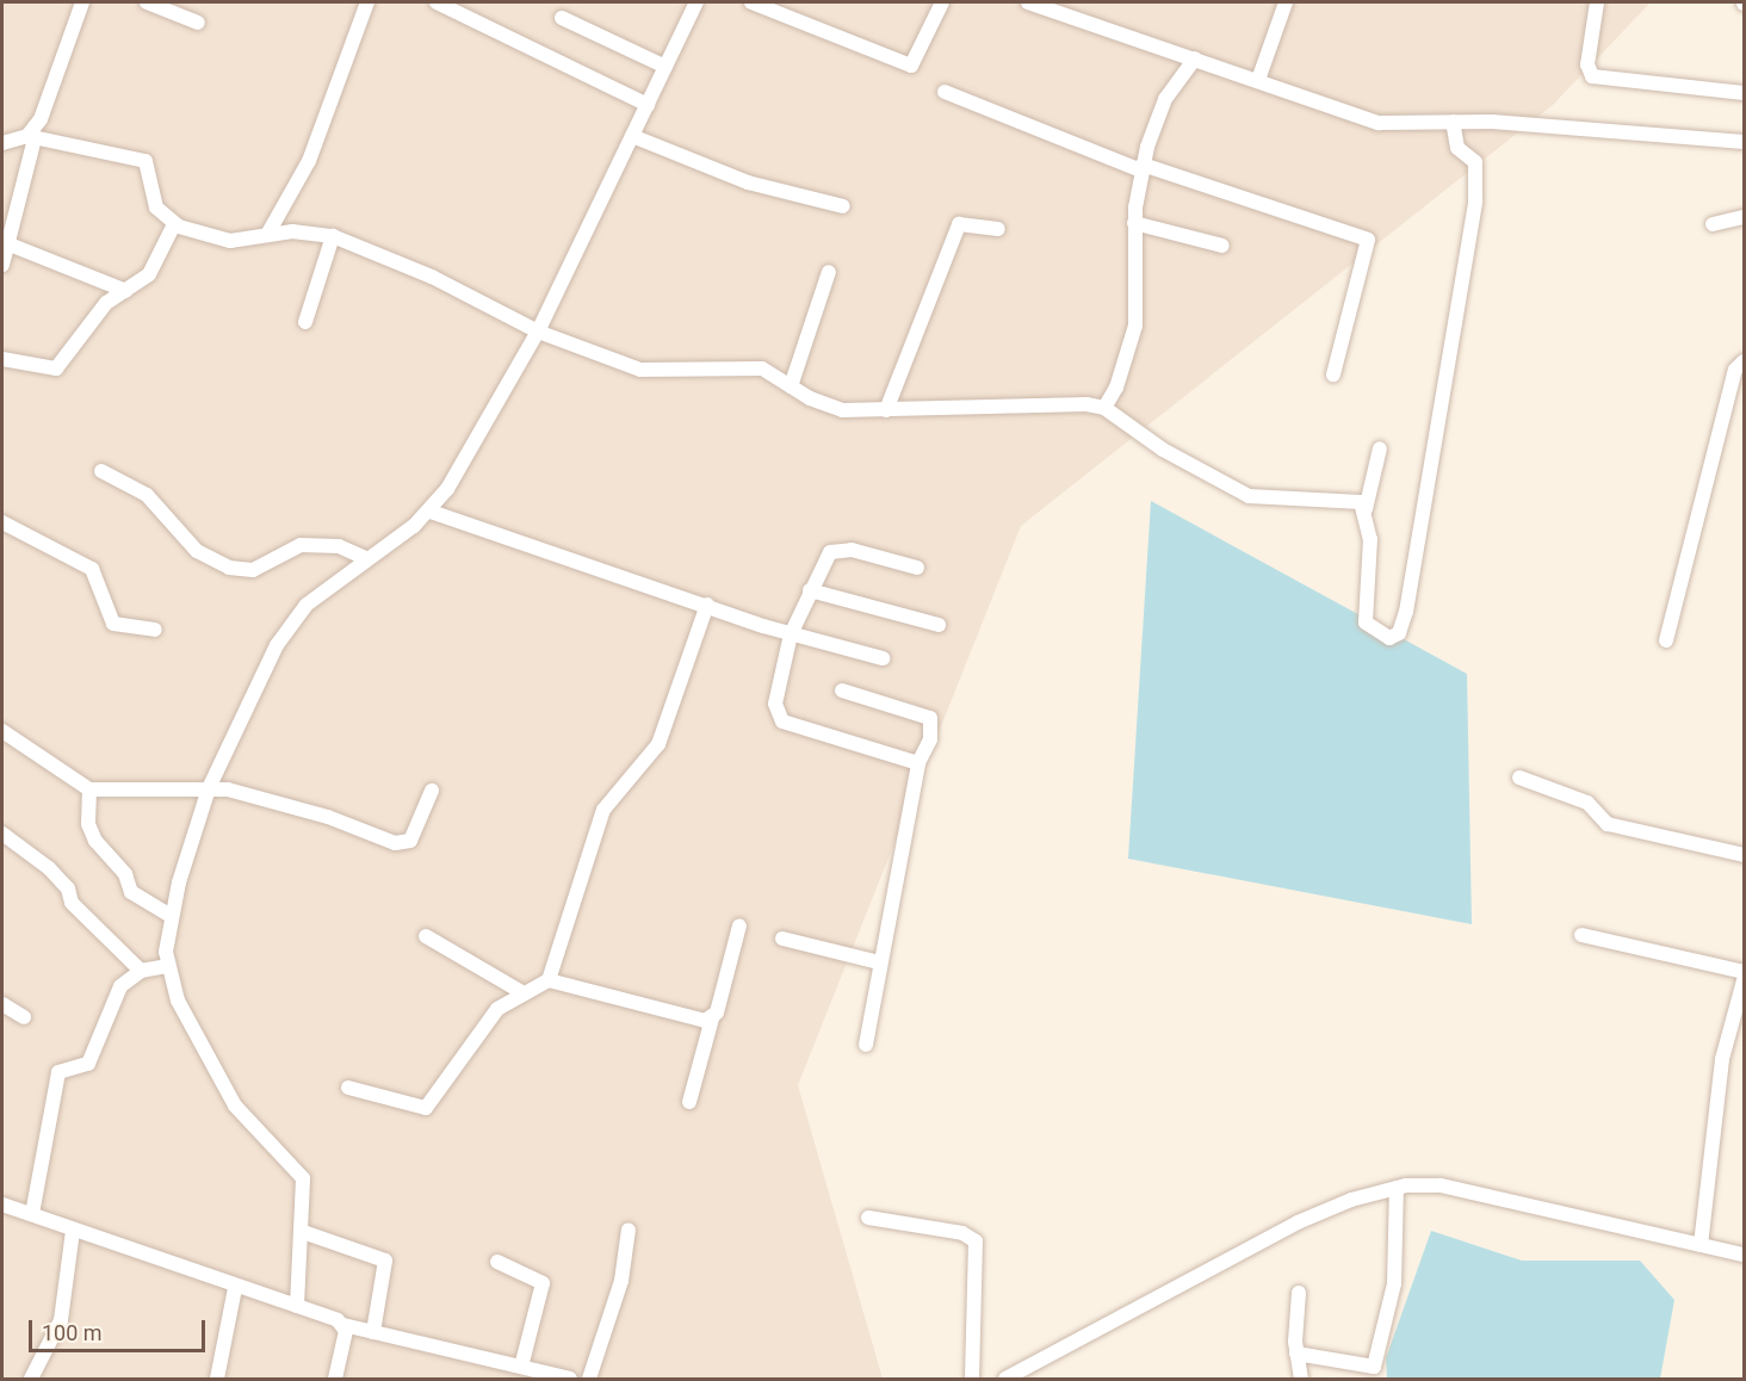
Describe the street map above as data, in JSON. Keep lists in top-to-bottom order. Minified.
{"scale_bar":"100 m"}
